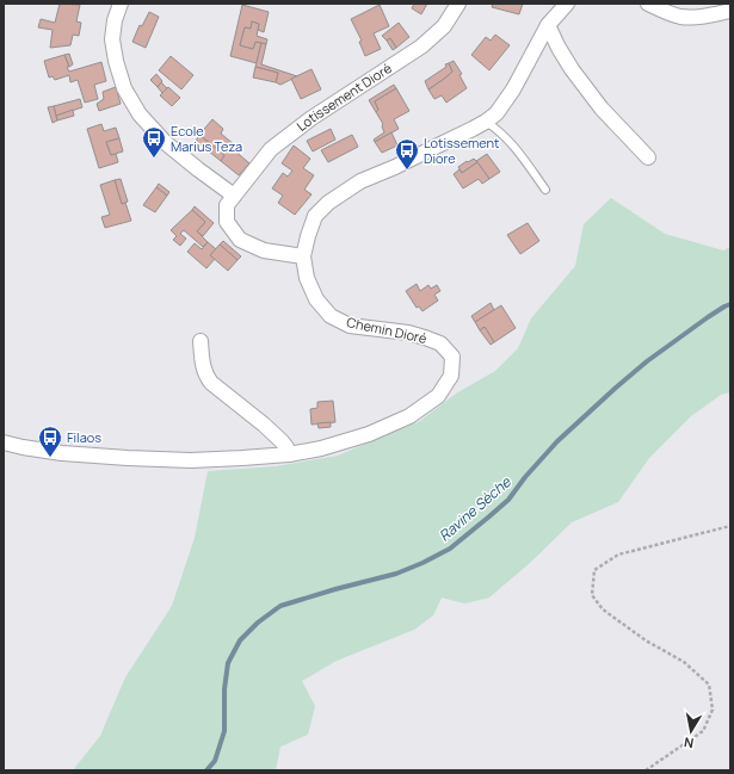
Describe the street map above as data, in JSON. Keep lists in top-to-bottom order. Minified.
{"streets":{"street":["Lotissement Dioré","Chemin Dioré"]},"crossings":[["Lotissement Dioré","Chemin Dioré"]],"water":["Ravine Sèche"],"places":{"bus stop":["Ecole Marius Teza","Lotissement Diore","Filaos"]},"north":"bottom"}
